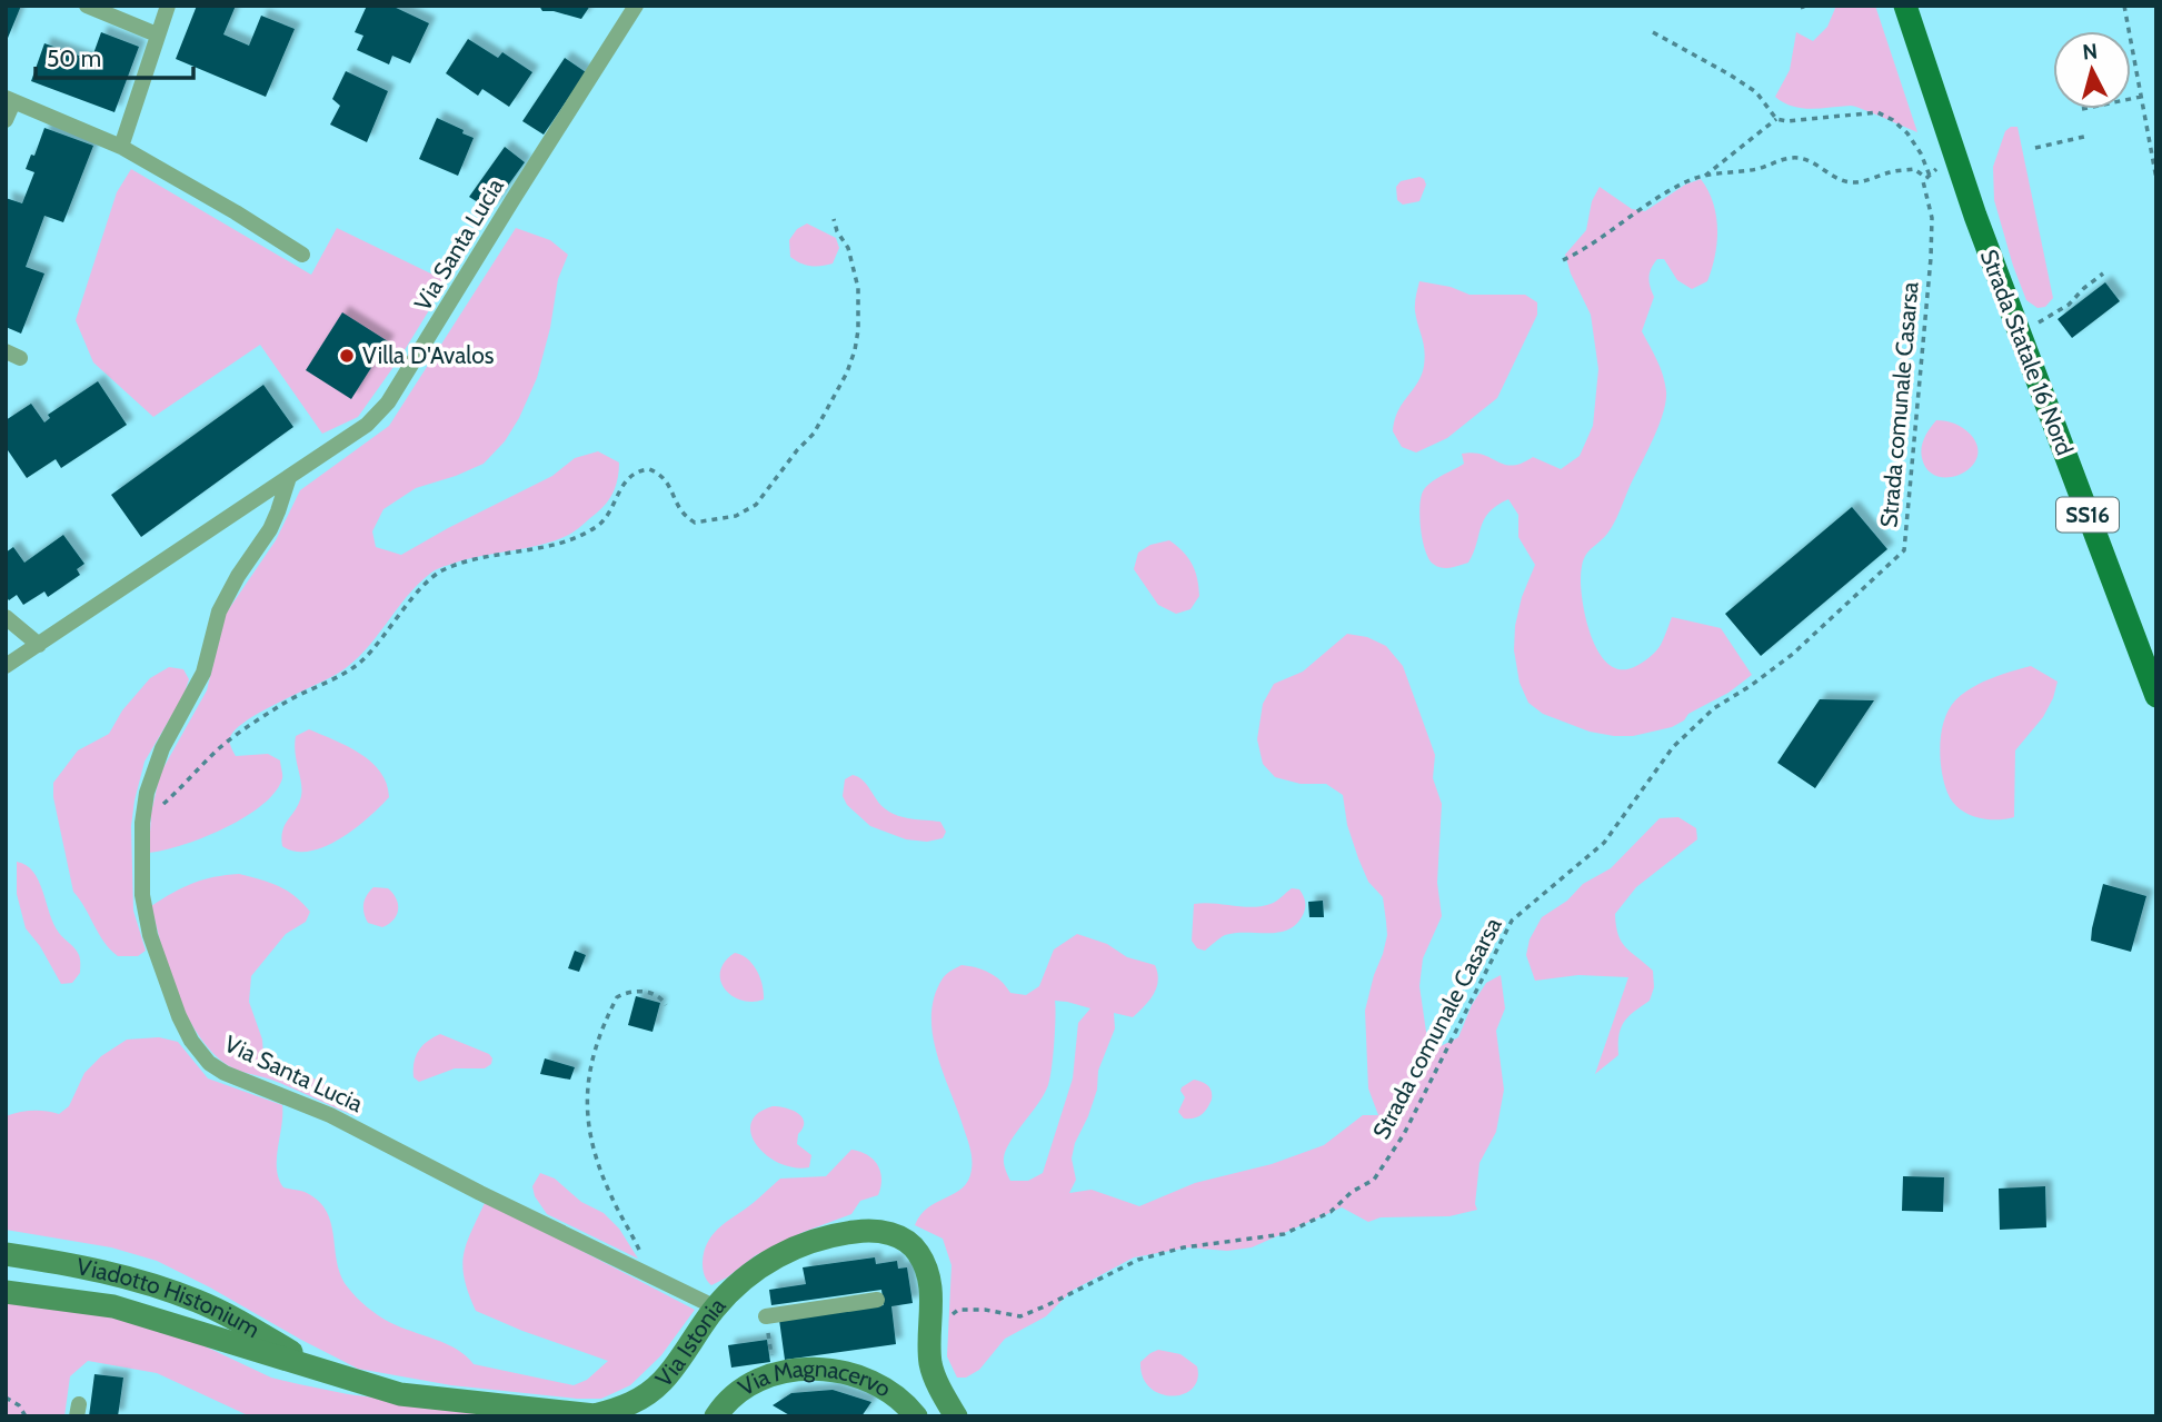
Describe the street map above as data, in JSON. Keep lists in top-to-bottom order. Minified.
{"streets":{"main road":["Strada Statale 16 Nord","SS16"],"street":["Via Santa Lucia","Viadotto Histonium","Via Istonia","Via Magnacervo"],"path":["Strada comunale Casarsa"]},"crossings":[["Via Santa Lucia","Via Istonia"],["Viadotto Histonium","Via Istonia"]],"places":["Villa D'Avalos"],"scale_bar":"50 m","north":"top"}
